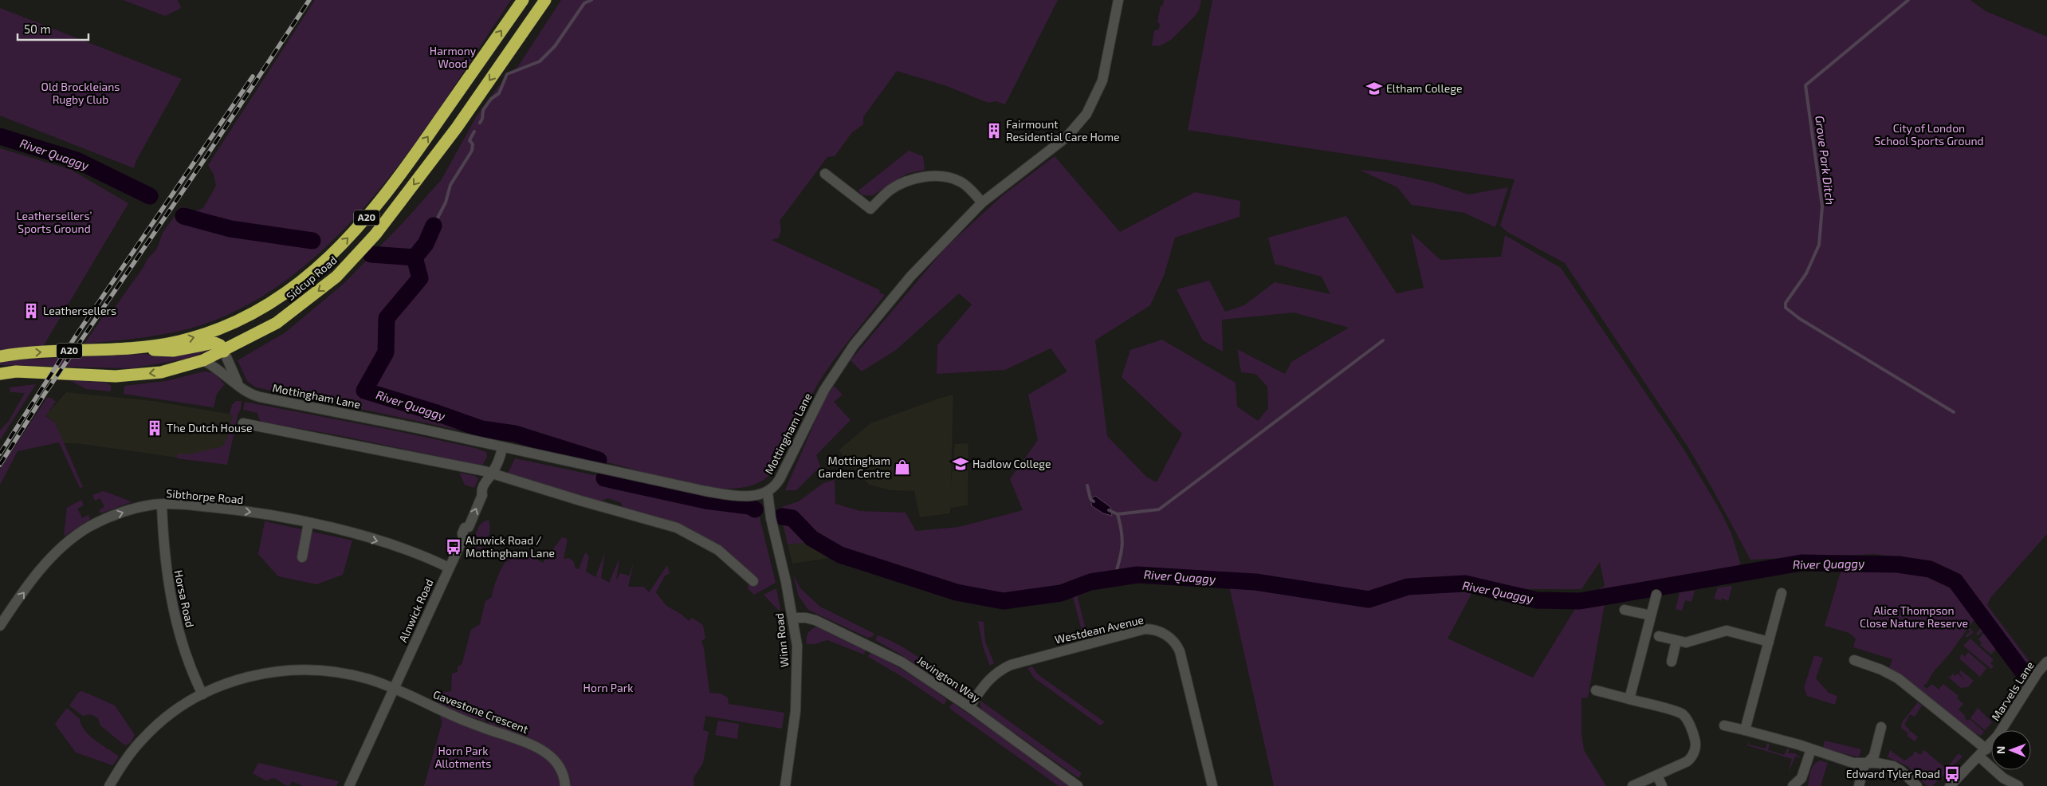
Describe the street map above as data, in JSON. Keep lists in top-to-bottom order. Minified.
{"streets":{"highway":["A20","Sidcup Road"],"street":["Mottingham Lane","Sibthorpe Road","Horsa Road","Alnwick Road","Westdean Avenue","Winn Road","Jevington Way","Marvels Lane","Gavestone Crescent"]},"crossings":[["Sidcup Road","Mottingham Lane"],["Mottingham Lane","Alnwick Road"],["Mottingham Lane","Winn Road"],["Sibthorpe Road","Horsa Road"],["Sibthorpe Road","Alnwick Road"],["Horsa Road","Gavestone Crescent"],["Alnwick Road","Gavestone Crescent"],["Westdean Avenue","Jevington Way"],["Winn Road","Jevington Way"]],"water":["River Quaggy","Grove Park Ditch"],"parks":["Harmony Wood","Old Brockleians Rugby Club","City of London School Sports Ground","Leathersellers’ Sports Ground","Alice Thompson Close Nature Reserve","Horn Park","Horn Park Allotments"],"places":{"school or university":["Eltham College","Hadlow College"],"building":["Fairmount Residential Care Home","Leathersellers","The Dutch House"],"shop":["Mottingham Garden Centre"],"bus stop":["Alnwick Road / Mottingham Lane","Edward Tyler Road"]},"scale_bar":"50 m","north":"left"}
